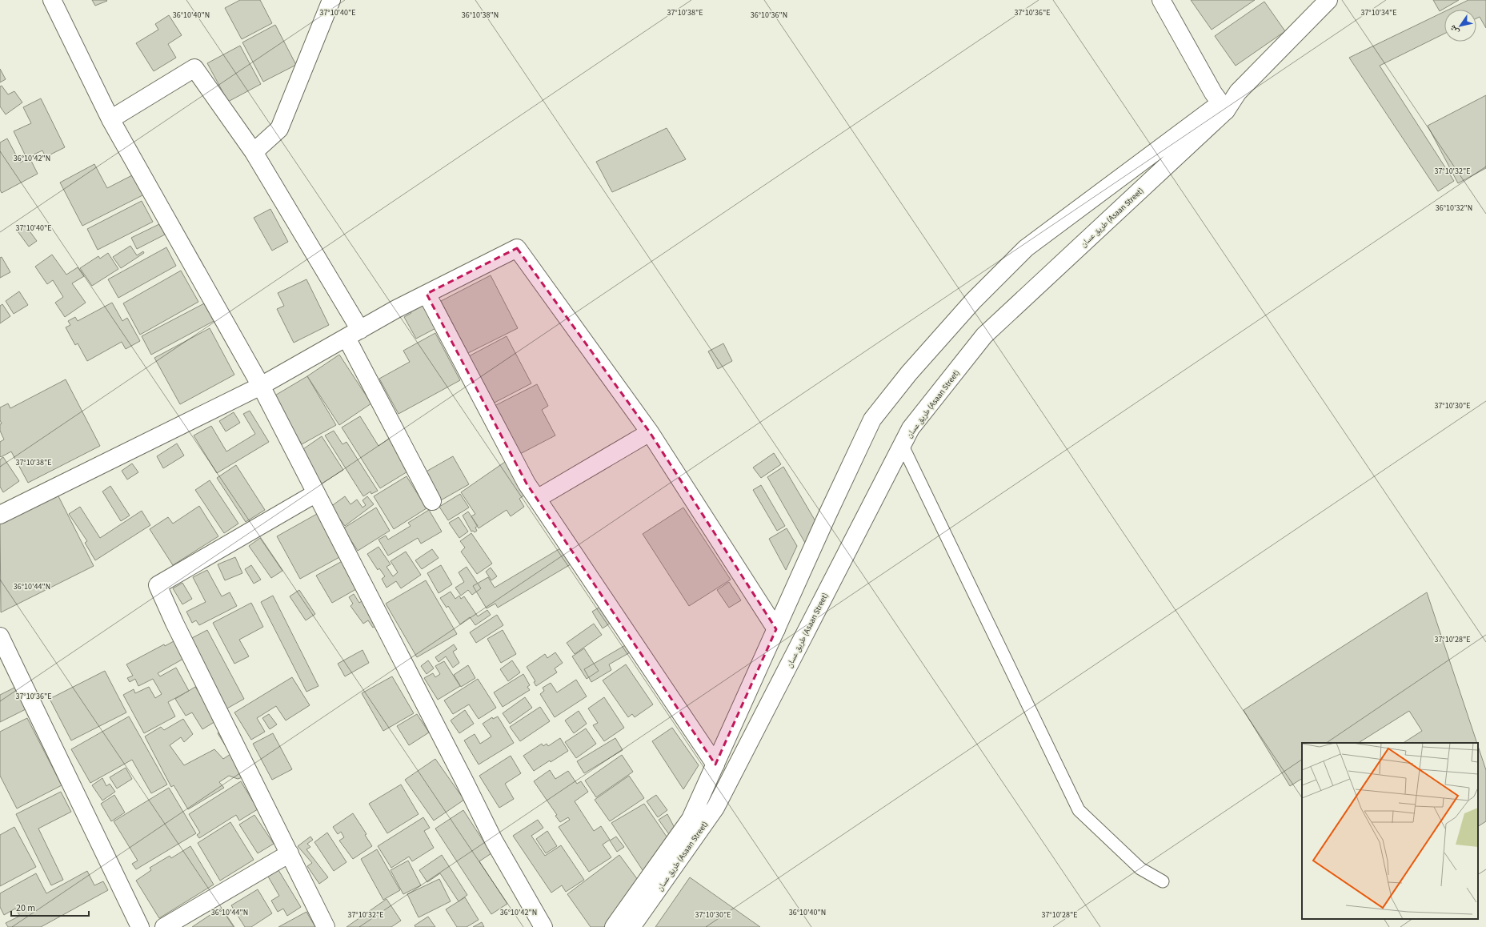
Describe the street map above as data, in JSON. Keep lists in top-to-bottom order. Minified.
{"streets":{"street":["طريق عسان (Asaan Street)"]},"scale_bar":"20 m","north":"bottom left","coordinates":["37°10'40\"E","37°10'38\"E","37°10'36\"E","37°10'34\"E","36°10'40\"N","36°10'38\"N","36°10'36\"N","36°10'42\"N","37°10'32\"E","36°10'32\"N","37°10'30\"E","36°10'44\"N","37°10'28\"E"]}
